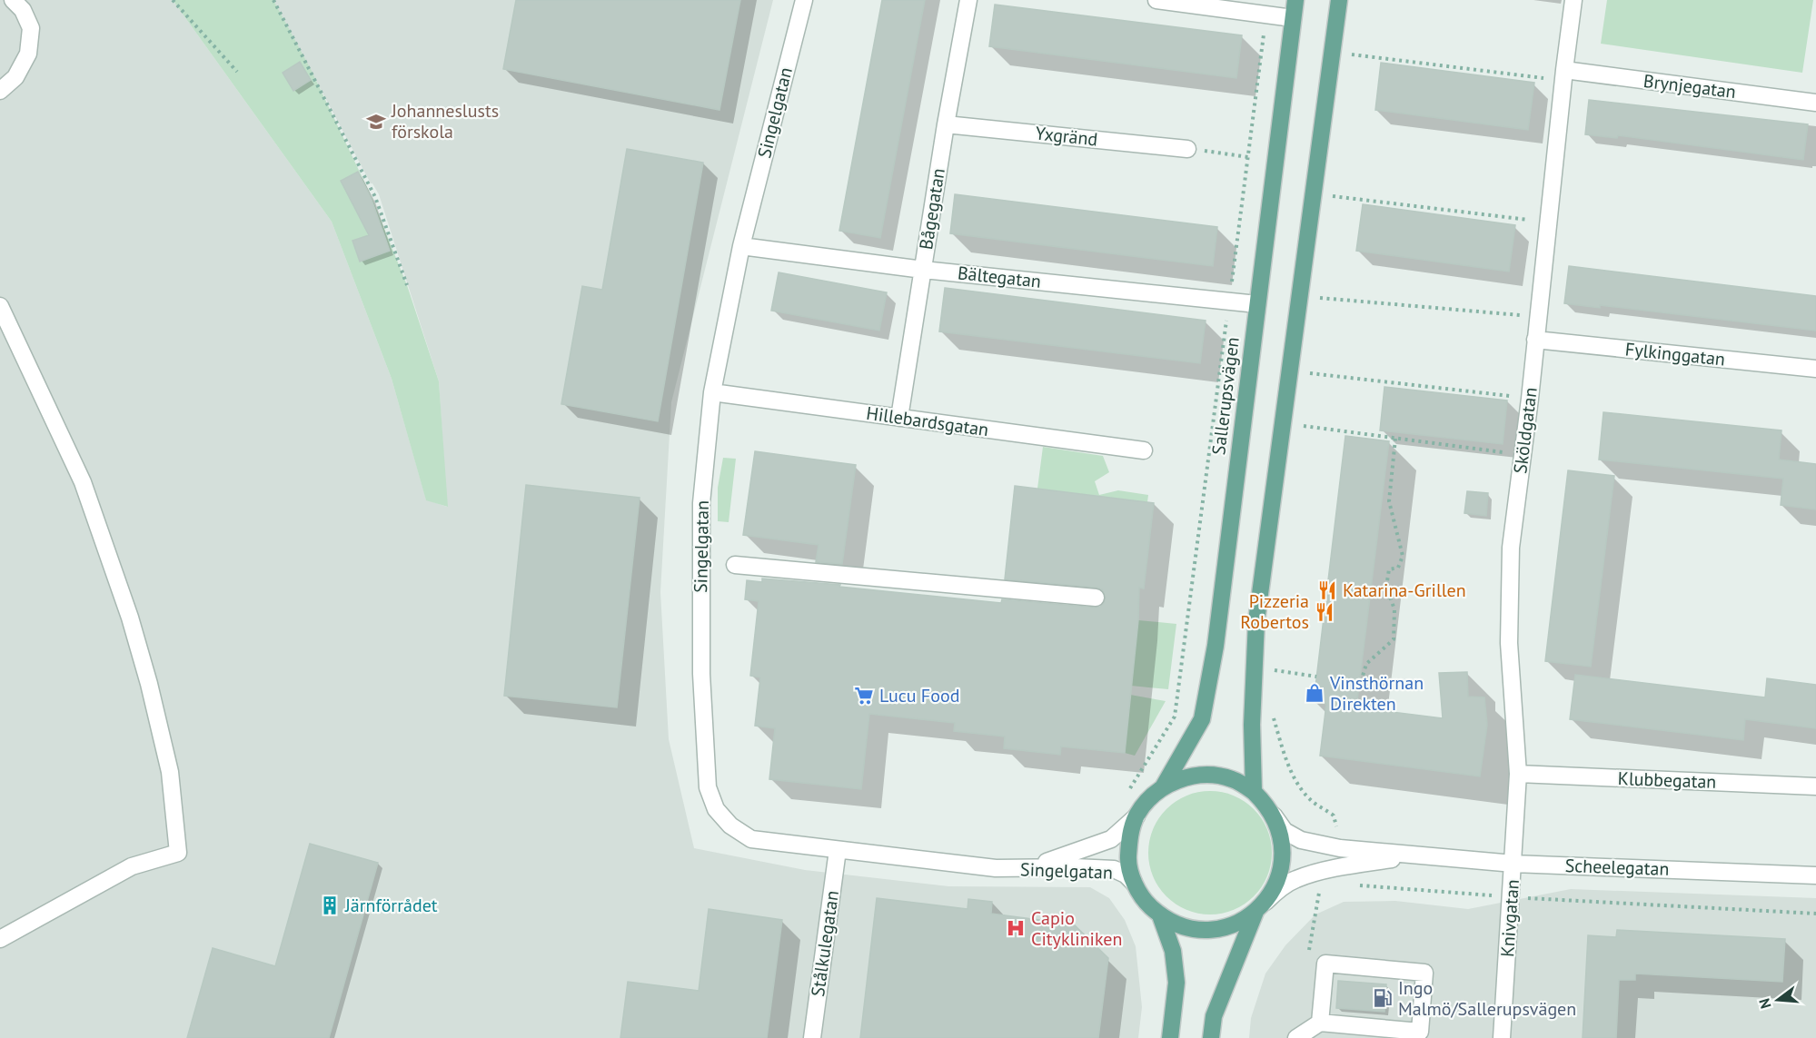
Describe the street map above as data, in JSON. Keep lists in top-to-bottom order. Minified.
{"streets":{"main road":["Sallerupsvägen"],"street":["Brynjegatan","Singelgatan","Yxgränd","Bågegatan","Bältegatan","Fylkinggatan","Hillebardsgatan","Sköldgatan","Klubbegatan","Scheelegatan","Knivgatan","Stålkulegatan"]},"crossings":[["Brynjegatan","Sköldgatan"],["Singelgatan","Bältegatan"],["Singelgatan","Sallerupsvägen"],["Singelgatan","Hillebardsgatan"],["Singelgatan","Scheelegatan"],["Singelgatan","Stålkulegatan"],["Yxgränd","Bågegatan"],["Bågegatan","Bältegatan"],["Bågegatan","Hillebardsgatan"],["Bältegatan","Sallerupsvägen"],["Fylkinggatan","Sköldgatan"],["Sallerupsvägen","Scheelegatan"],["Sköldgatan","Klubbegatan"],["Sköldgatan","Scheelegatan"],["Sköldgatan","Knivgatan"],["Scheelegatan","Knivgatan"]],"places":{"school or university":["Johanneslusts förskola"],"restaurant":["Katarina-Grillen","Pizzeria Robertos"],"shop":["Vinsthörnan Direkten"],"supermarket":["Lucu Food"],"building":["Järnförrådet"],"hospital":["Capio Citykliniken"],"fuel station":["Ingo Malmö/Sallerupsvägen"]},"north":"left"}
